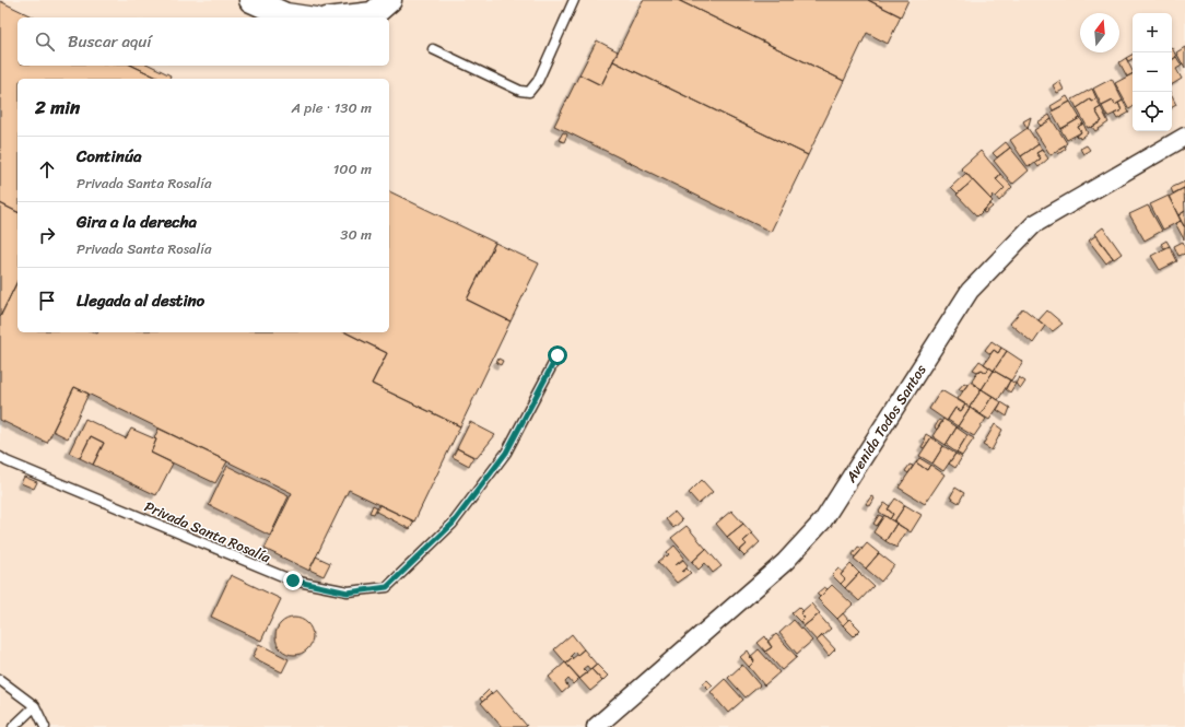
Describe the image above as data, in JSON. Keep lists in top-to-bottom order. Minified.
{"streets":{"street":["Avenida Todos Santos"],"lane":["Privada Santa Rosalía"]},"north":"top","page":{"map_buttons":["+","−"],"search":"Buscar aquí","heading":["2 min","A pie · 130 m"],"list":[["Continúa","Privada Santa Rosalía","100 m"],["Gira a la derecha","Privada Santa Rosalía","30 m"],"Llegada al destino"]}}
